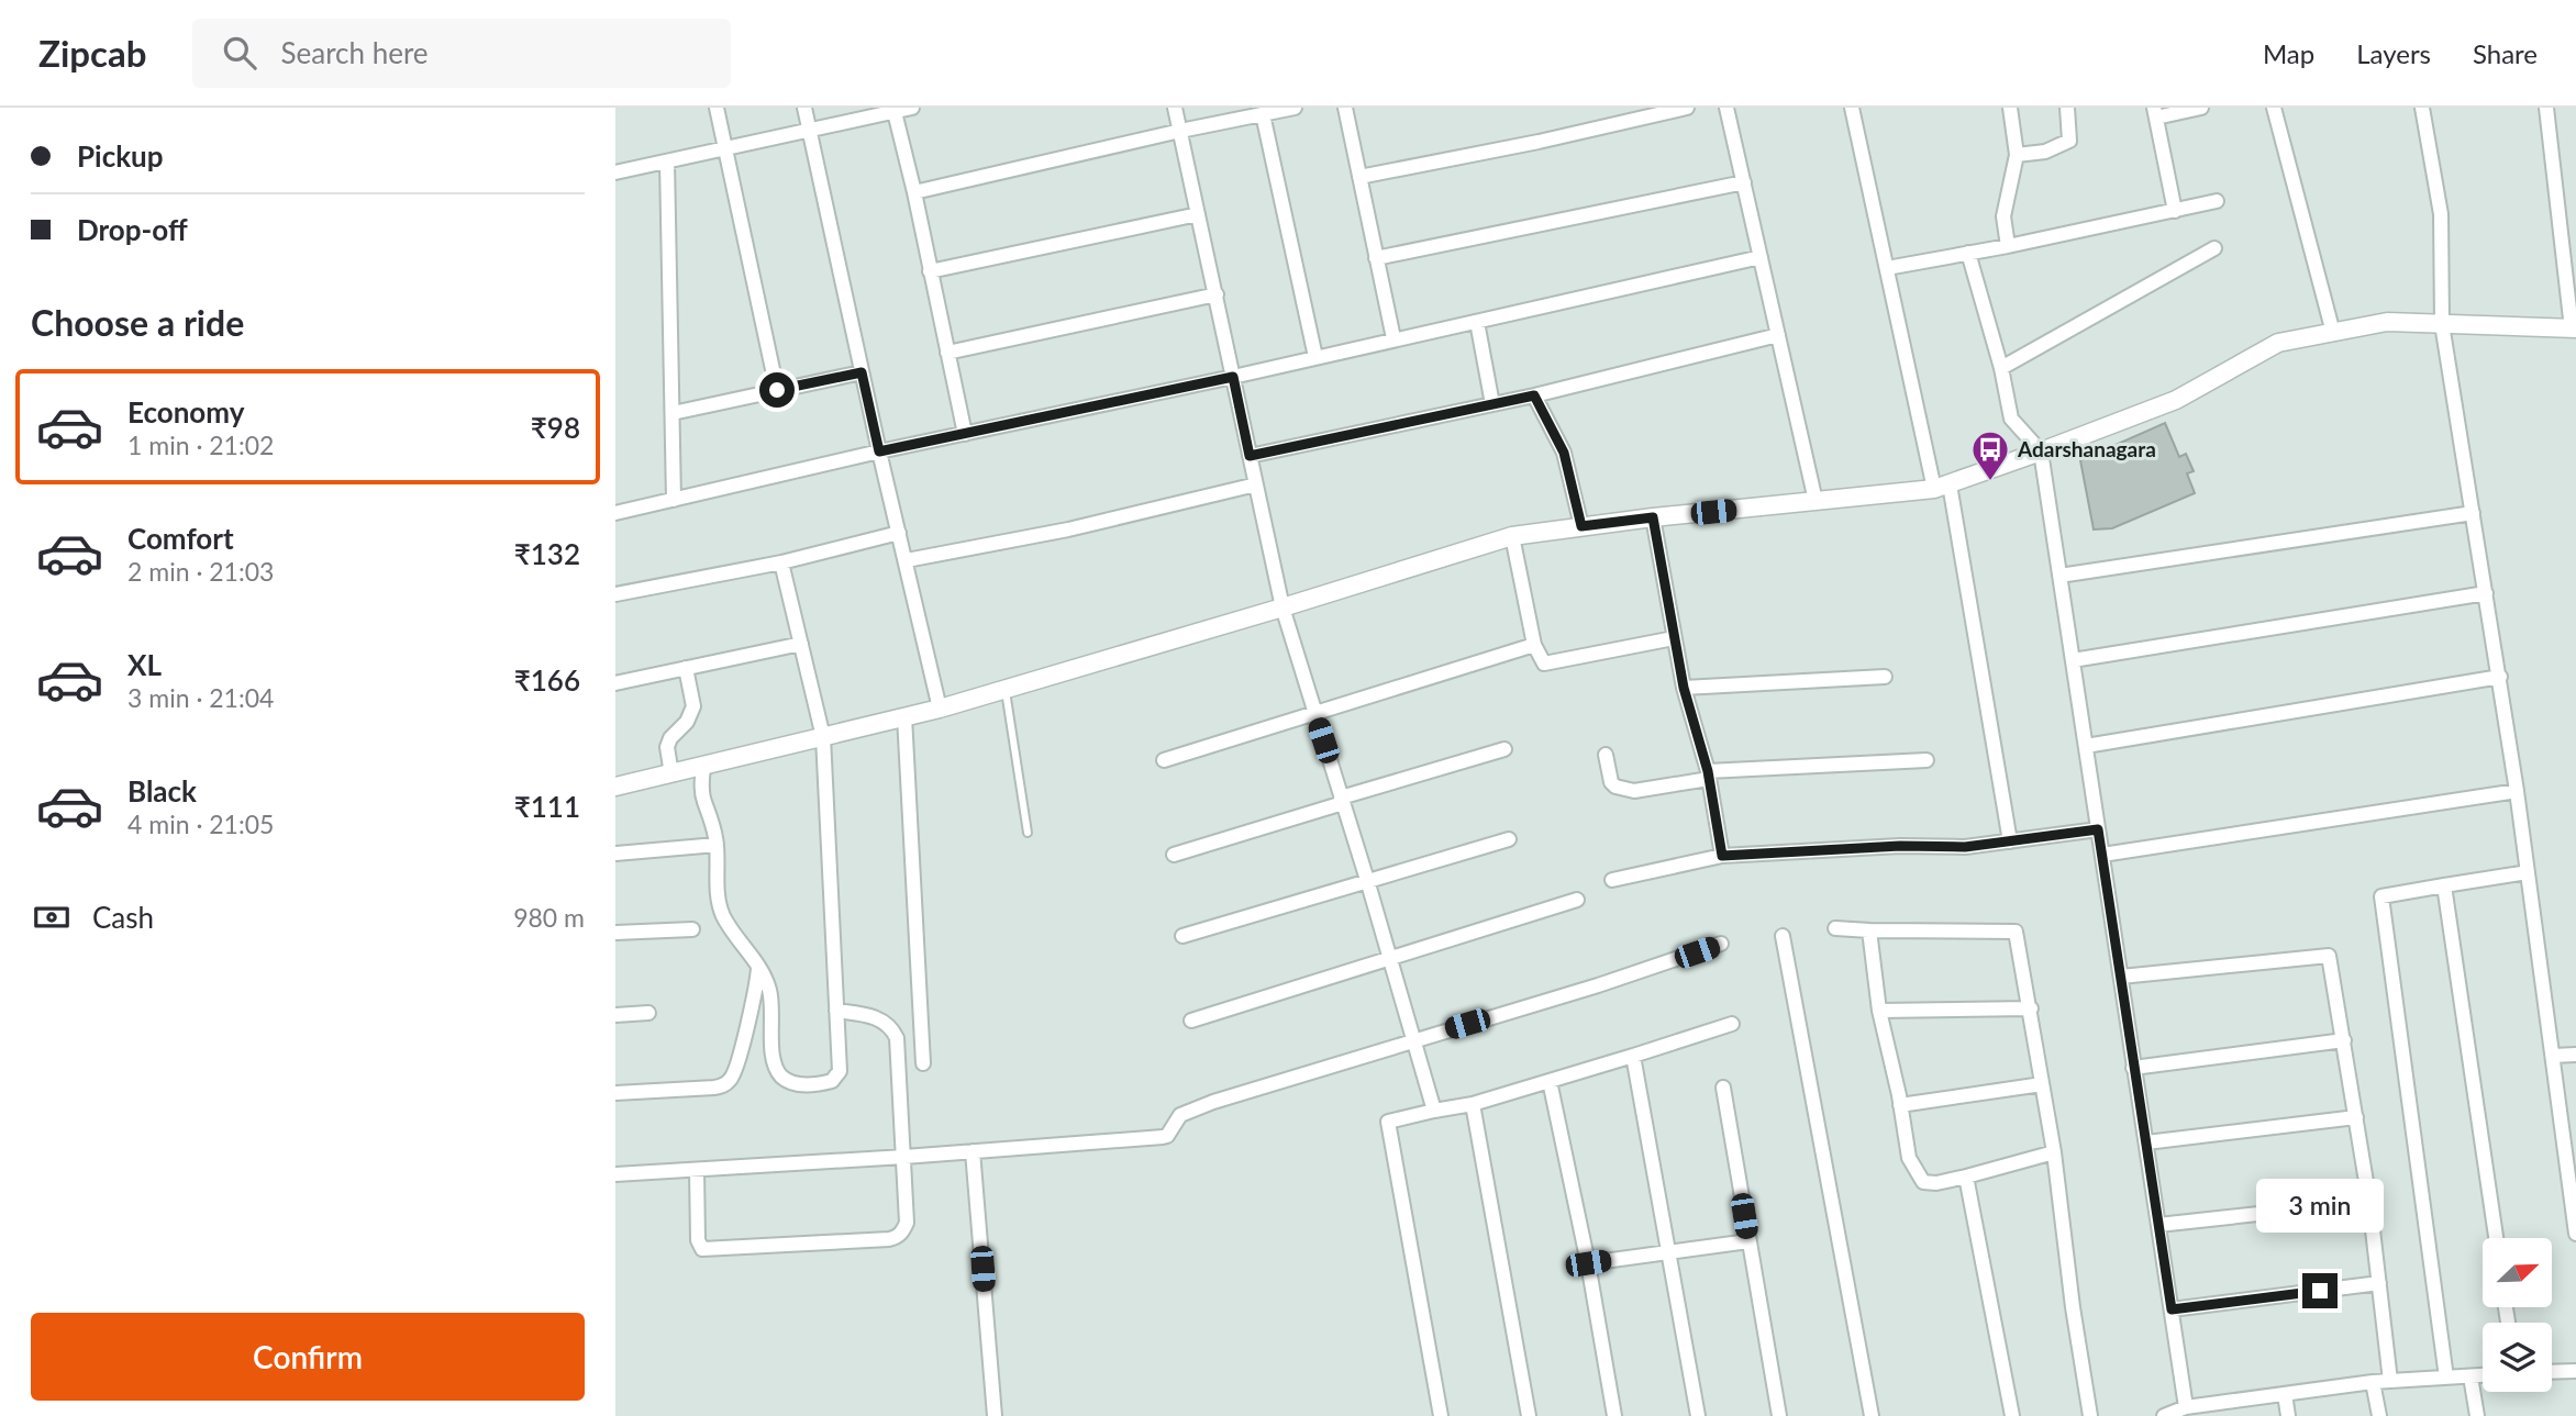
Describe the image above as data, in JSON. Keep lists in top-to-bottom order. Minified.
{"places":{"bus stop":["Adarshanagara"]},"north":"top right","page":{"header":"Zipcab","search":"Search here","nav":["Map","Layers","Share"],"banner":["Pickup","Drop-off"],"heading":"Choose a ride","list":[{"name":"Economy","note":"1 min · 21:02","value":"₹98"},{"name":"Comfort","note":"2 min · 21:03","value":"₹132"},{"name":"XL","note":"3 min · 21:04","value":"₹166"},{"name":"Black","note":"4 min · 21:05","value":"₹111"}],"pay":["Cash","980 m"],"bubble":"3 min","buttons":"Confirm"}}
